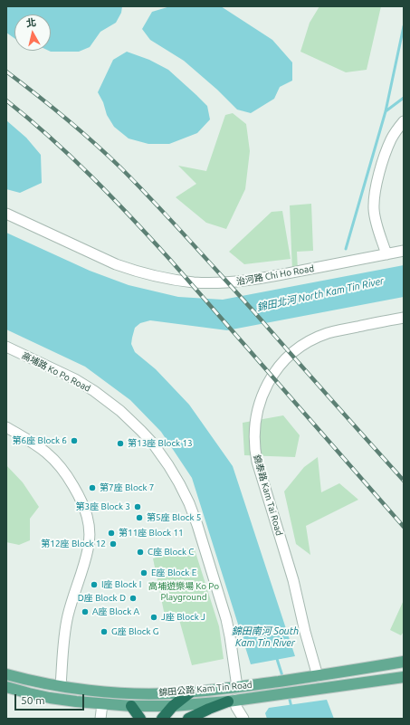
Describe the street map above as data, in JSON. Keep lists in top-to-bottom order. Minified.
{"streets":{"main road":["錦田公路 Kam Tin Road"],"street":["治河路 Chi Ho Road","高埔路 Ko Po Road","錦泰路 Kam Tai Road"]},"crossings":[["高埔路 Ko Po Road","錦田公路 Kam Tin Road"],["錦泰路 Kam Tai Road","錦田公路 Kam Tin Road"]],"water":["錦田北河 North Kam Tin River","錦田南河 South Kam Tin River"],"parks":["高埔遊樂場 Ko Po Playground"],"places":["第6座 Block 6","第13座 Block 13","第7座 Block 7","第3座 Block 3","第5座 Block 5","第11座 Block 11","第12座 Block 12","C座 Block C","E座 Block E","I座 Block I","D座 Block D","A座 Block A","J座 Block J","G座 Block G"],"scale_bar":"50 m","north":"top"}
